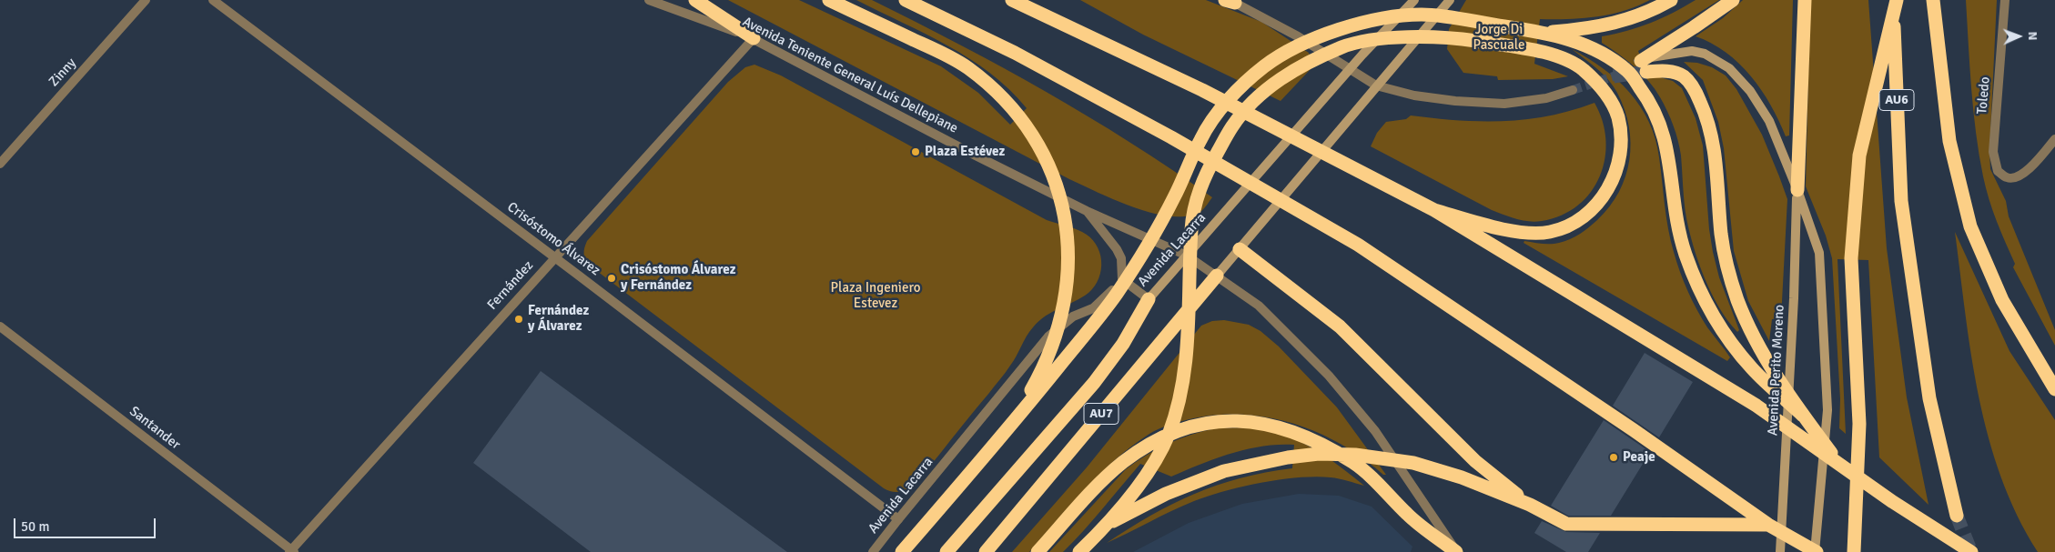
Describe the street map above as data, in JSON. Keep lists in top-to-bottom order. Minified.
{"streets":{"highway":["AU6","AU7"],"main road":["Avenida Lacarra","Avenida Perito Moreno"],"street":["Zinny","Avenida Teniente General Luís Dellepiane","Toledo","Crisóstomo Álvarez","Fernández","Santander"]},"crossings":[["Avenida Teniente General Luís Dellepiane","Avenida Lacarra"],["Avenida Teniente General Luís Dellepiane","Fernández"],["Avenida Teniente General Luís Dellepiane","AU7"],["Crisóstomo Álvarez","Avenida Lacarra"],["Crisóstomo Álvarez","Fernández"],["Avenida Lacarra","AU7"],["Fernández","Santander"]],"parks":["Jorge Di Pascuale","Plaza Ingeniero Estevez"],"places":["Plaza Estévez","Crisóstomo Álvarez y Fernández","Fernández y Álvarez","Peaje"],"scale_bar":"50 m","north":"right"}
